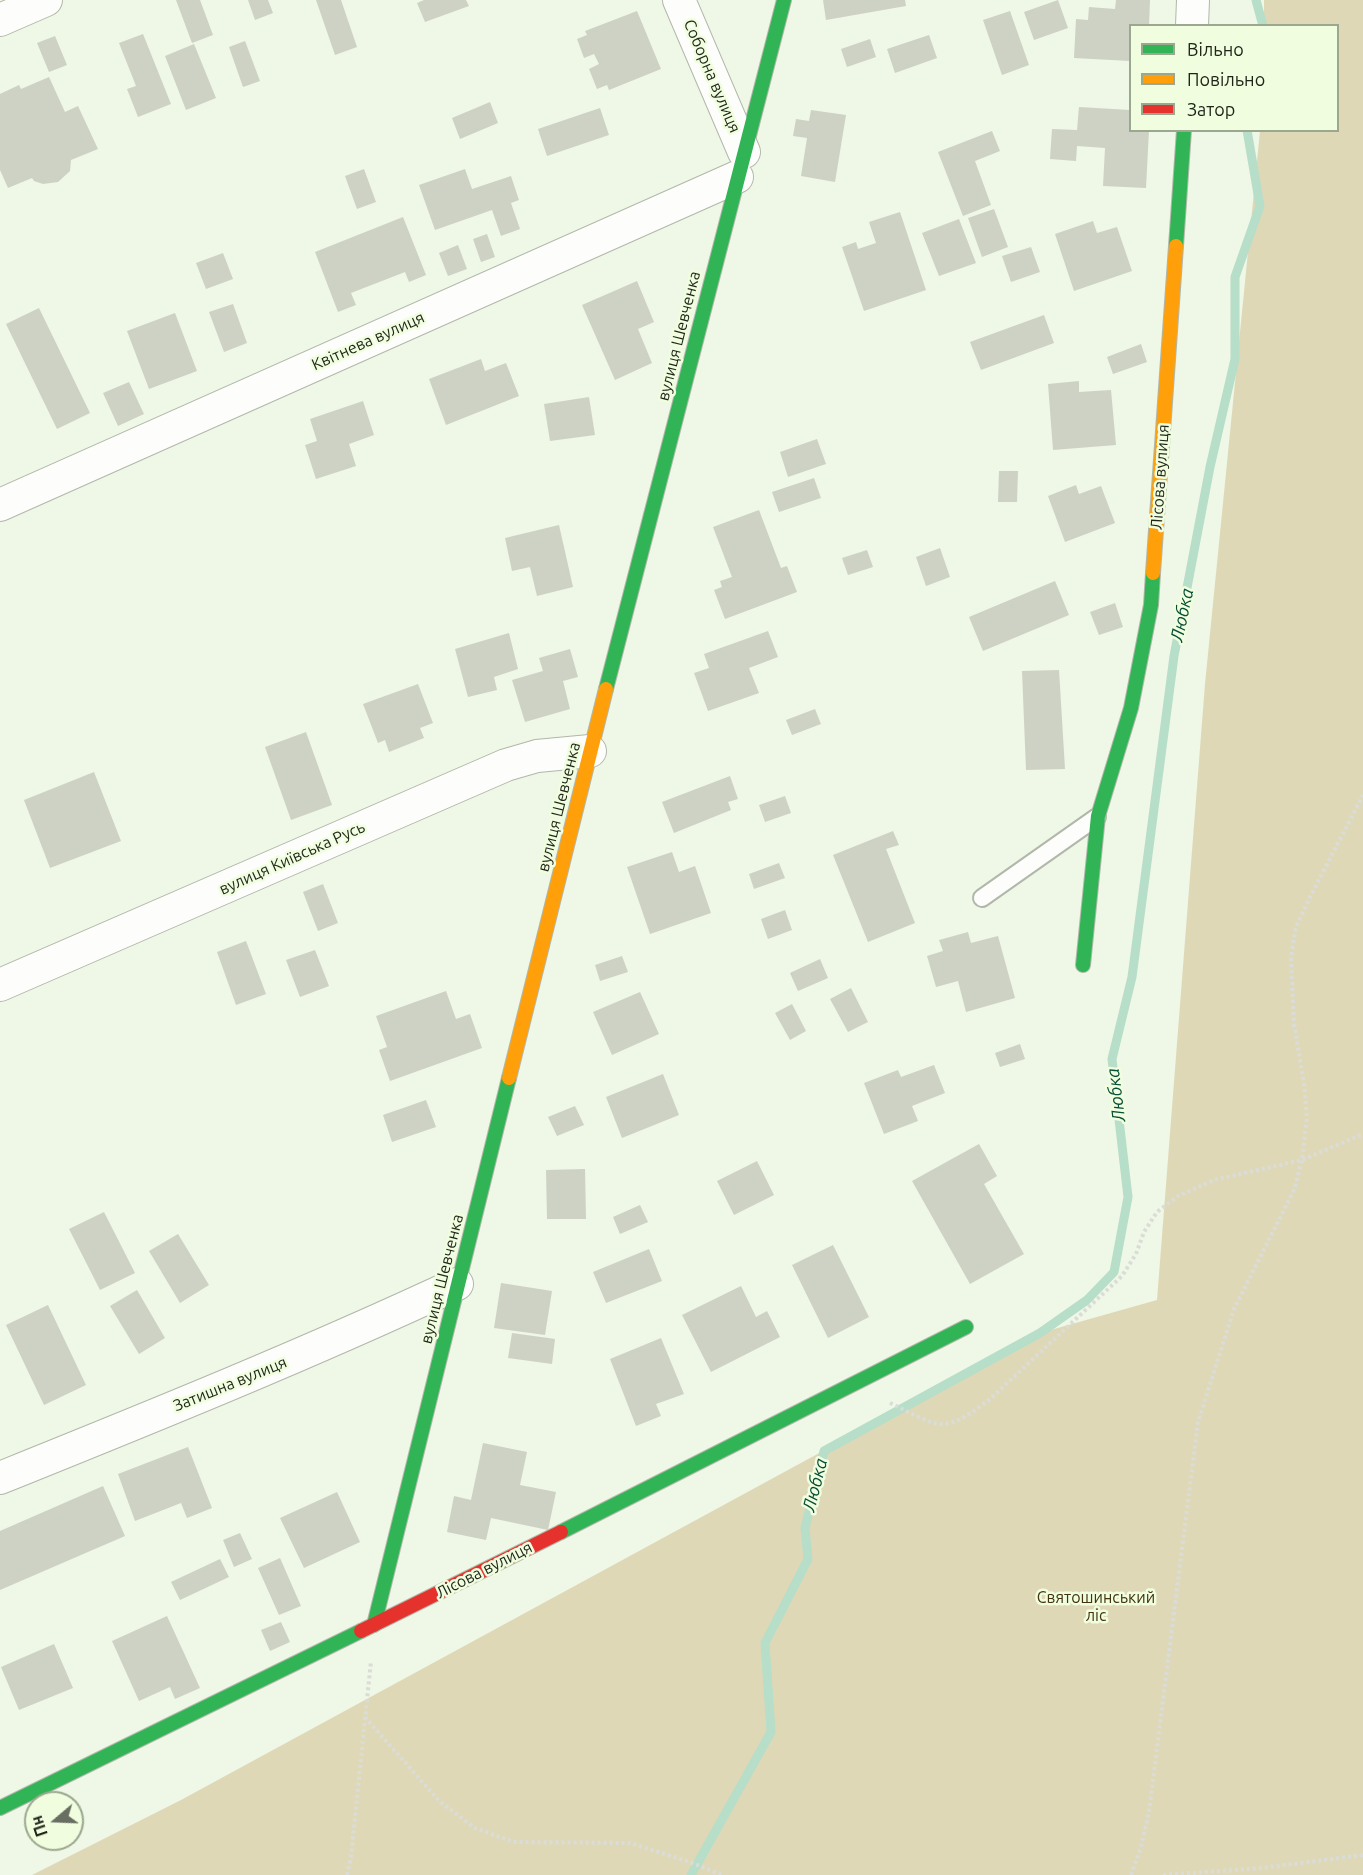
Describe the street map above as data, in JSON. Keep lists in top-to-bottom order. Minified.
{"streets":{"street":["Соборна вулиця","вулиця Шевченка","Квітнева вулиця","Лісова вулиця","вулиця Київська Русь","Затишна вулиця"]},"crossings":[["Соборна вулиця","вулиця Шевченка"],["Соборна вулиця","Квітнева вулиця"],["вулиця Шевченка","Квітнева вулиця"],["вулиця Шевченка","Лісова вулиця"],["вулиця Шевченка","вулиця Київська Русь"],["вулиця Шевченка","Затишна вулиця"]],"water":["Любка"],"parks":["Святошинський ліс"],"legend":["Вільно","Повільно","Затор"],"north":"left"}
